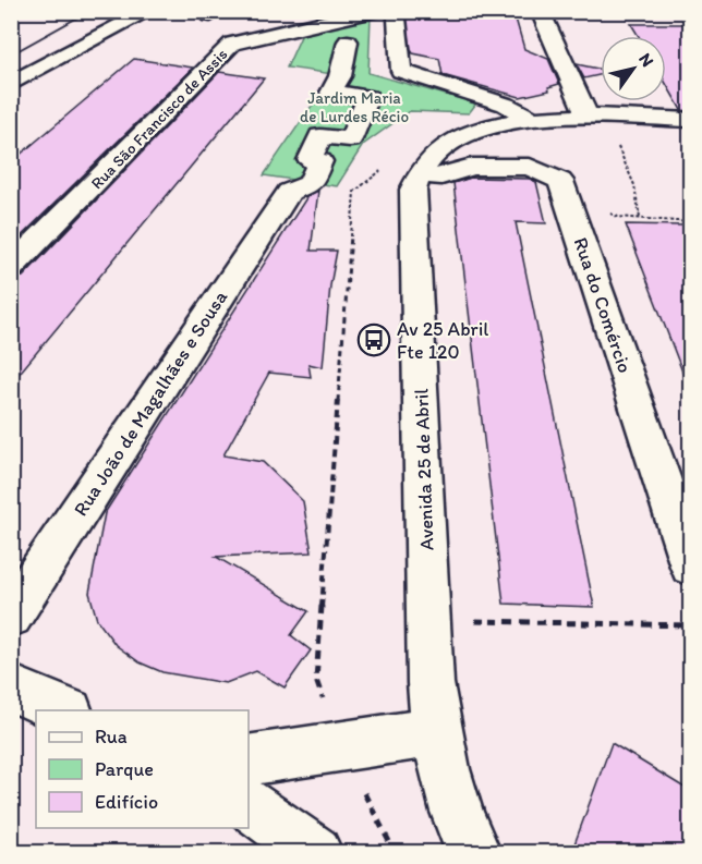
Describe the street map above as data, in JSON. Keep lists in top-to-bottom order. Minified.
{"streets":{"street":["Rua São Francisco de Assis","Rua do Comércio","Rua João de Magalhães e Sousa","Avenida 25 de Abril"]},"crossings":[["Rua do Comércio","Avenida 25 de Abril"]],"parks":["Jardim Maria de Lurdes Récio"],"places":{"bus stop":["Av 25 Abril Fte 120"]},"legend":["Rua","Parque","Edifício"],"north":"top right"}
